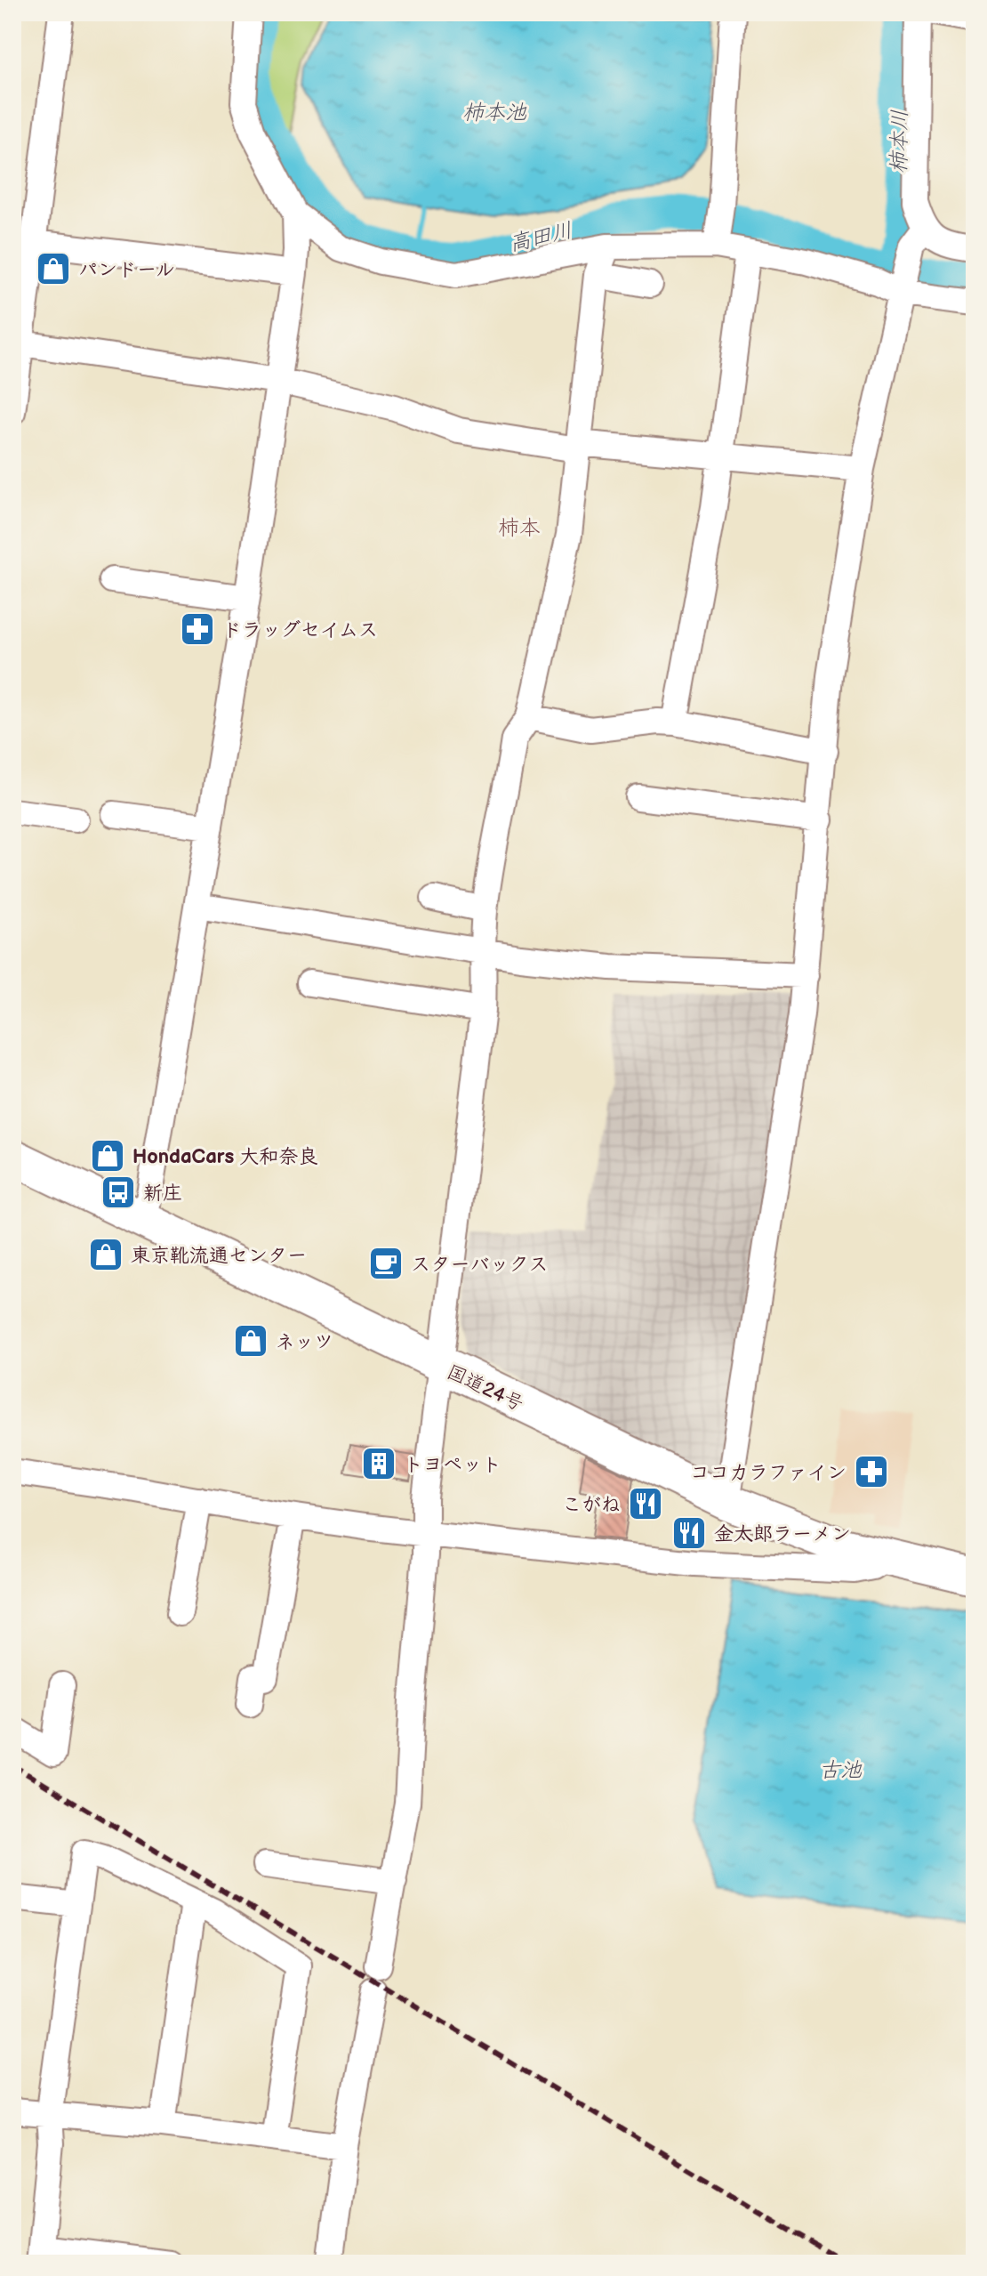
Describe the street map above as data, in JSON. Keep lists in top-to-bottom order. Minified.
{"streets":{"highway":["国道24号"]},"districts":["柿本"],"water":["柿本池","柿本川","高田川","古池"],"places":{"shop":["パンドール","HondaCars 大和奈良","東京靴流通センター","ネッツ"],"pharmacy":["ドラッグセイムス","ココカラファイン"],"bus stop":["新庄"],"cafe":["スターバックス"],"building":["トヨペット"],"restaurant":["こがね","金太郎ラーメン"]}}
